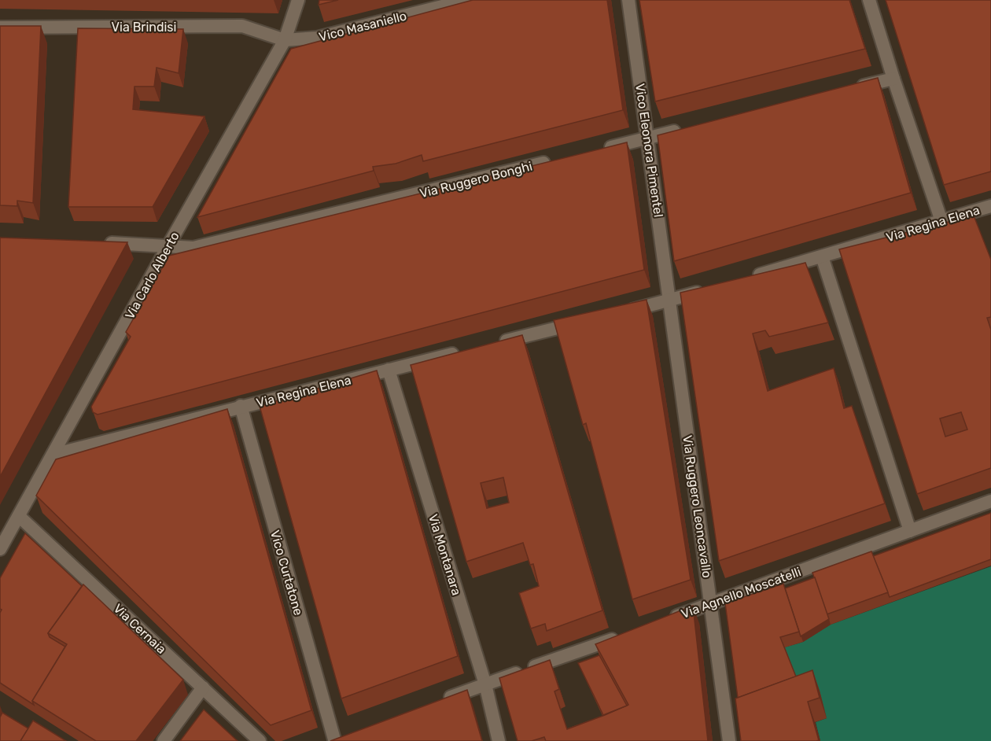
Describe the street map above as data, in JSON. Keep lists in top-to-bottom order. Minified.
{"streets":{"street":["Vico Masaniello","Via Brindisi","Vico Eleonora Pimentel","Via Ruggero Bonghi","Via Regina Elena","Via Carlo Alberto","Via Ruggero Leoncavallo","Via Montanara","Vico Curtatone","Via Agnello Moscatelli","Via Cernaia"]},"crossings":[["Vico Masaniello","Via Brindisi"],["Vico Masaniello","Via Carlo Alberto"],["Via Brindisi","Via Carlo Alberto"],["Vico Eleonora Pimentel","Via Ruggero Leoncavallo"],["Via Ruggero Bonghi","Via Carlo Alberto"],["Via Regina Elena","Via Carlo Alberto"],["Via Regina Elena","Via Montanara"],["Via Regina Elena","Vico Curtatone"],["Via Carlo Alberto","Via Cernaia"],["Via Ruggero Leoncavallo","Via Agnello Moscatelli"]]}
